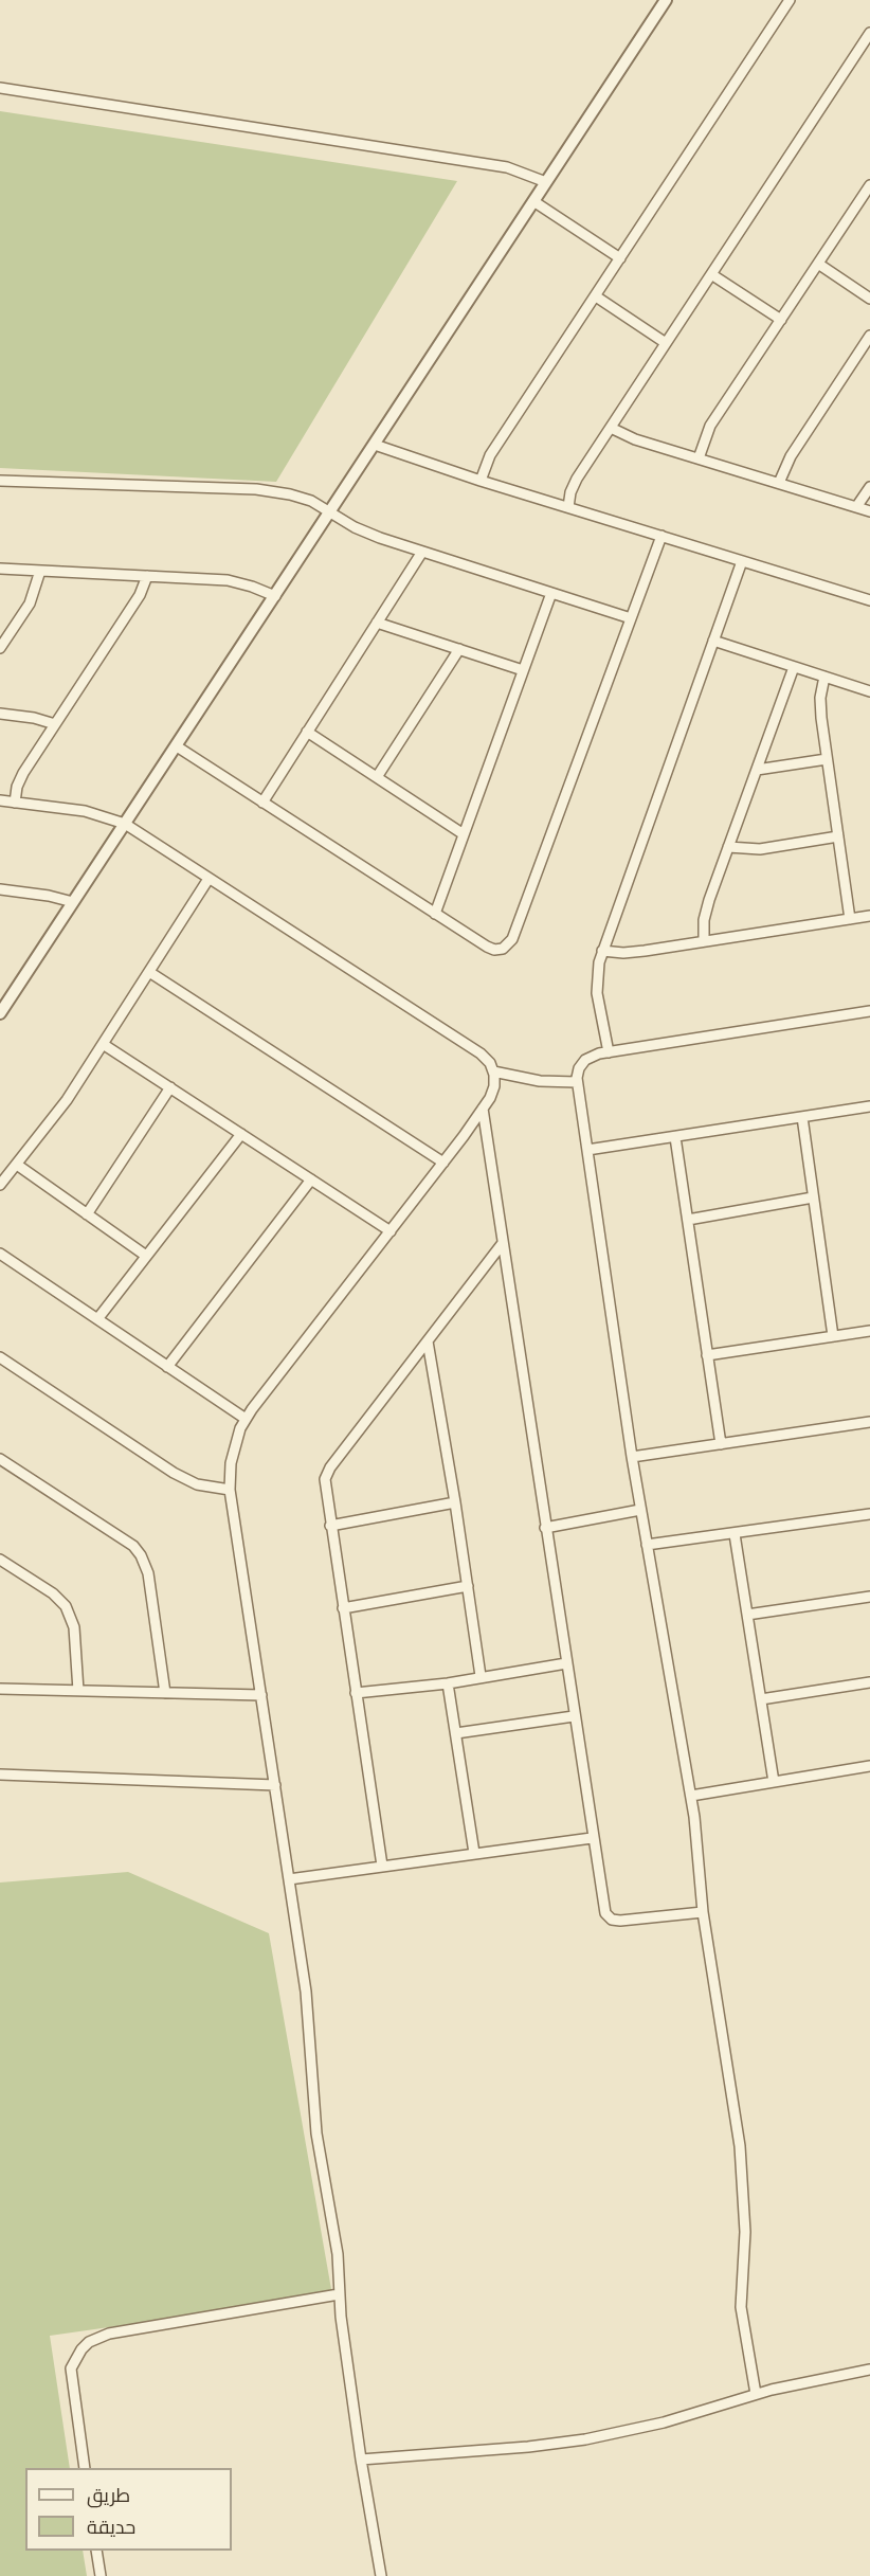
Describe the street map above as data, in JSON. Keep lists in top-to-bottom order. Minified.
{"legend":["طريق","حديقة"]}
